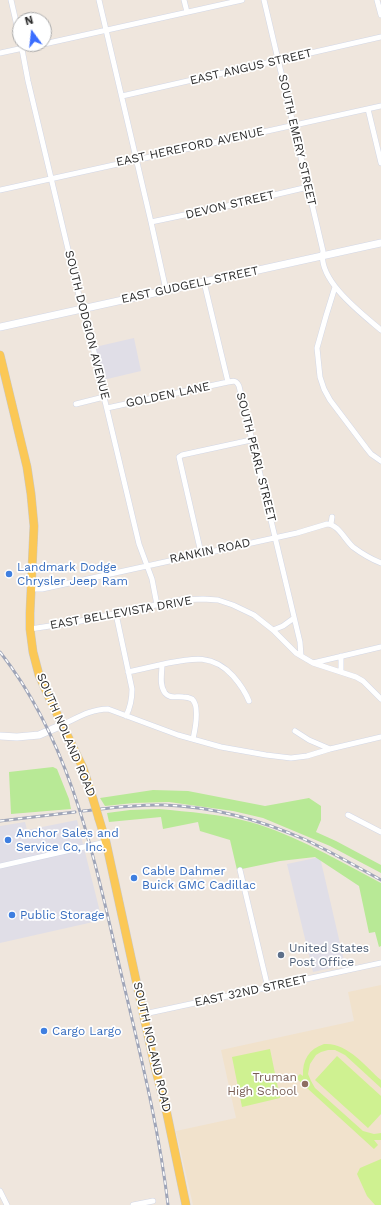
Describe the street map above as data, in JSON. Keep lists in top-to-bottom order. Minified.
{"streets":{"main road":["SOUTH NOLAND ROAD"],"street":["EAST ANGUS STREET","SOUTH EMERY STREET","EAST HEREFORD AVENUE","DEVON STREET","EAST GUDGELL STREET","SOUTH DODGION AVENUE","GOLDEN LANE","SOUTH PEARL STREET","RANKIN ROAD","EAST BELLEVISTA DRIVE","EAST 32ND STREET"]},"crossings":[["EAST ANGUS STREET","SOUTH EMERY STREET"],["SOUTH EMERY STREET","EAST HEREFORD AVENUE"],["SOUTH EMERY STREET","DEVON STREET"],["SOUTH EMERY STREET","EAST GUDGELL STREET"],["EAST HEREFORD AVENUE","SOUTH DODGION AVENUE"],["EAST GUDGELL STREET","SOUTH DODGION AVENUE"],["EAST GUDGELL STREET","SOUTH PEARL STREET"],["SOUTH DODGION AVENUE","GOLDEN LANE"],["SOUTH DODGION AVENUE","RANKIN ROAD"],["SOUTH DODGION AVENUE","EAST BELLEVISTA DRIVE"],["GOLDEN LANE","SOUTH PEARL STREET"],["SOUTH PEARL STREET","RANKIN ROAD"],["SOUTH PEARL STREET","EAST BELLEVISTA DRIVE"],["RANKIN ROAD","SOUTH NOLAND ROAD"],["EAST BELLEVISTA DRIVE","SOUTH NOLAND ROAD"],["SOUTH NOLAND ROAD","EAST 32ND STREET"]],"places":["Landmark Dodge Chrysler Jeep Ram","Anchor Sales and Service Co, Inc.","Cable Dahmer Buick GMC Cadillac","Public Storage","United States Post Office","Cargo Largo","Truman High School"],"north":"top"}
